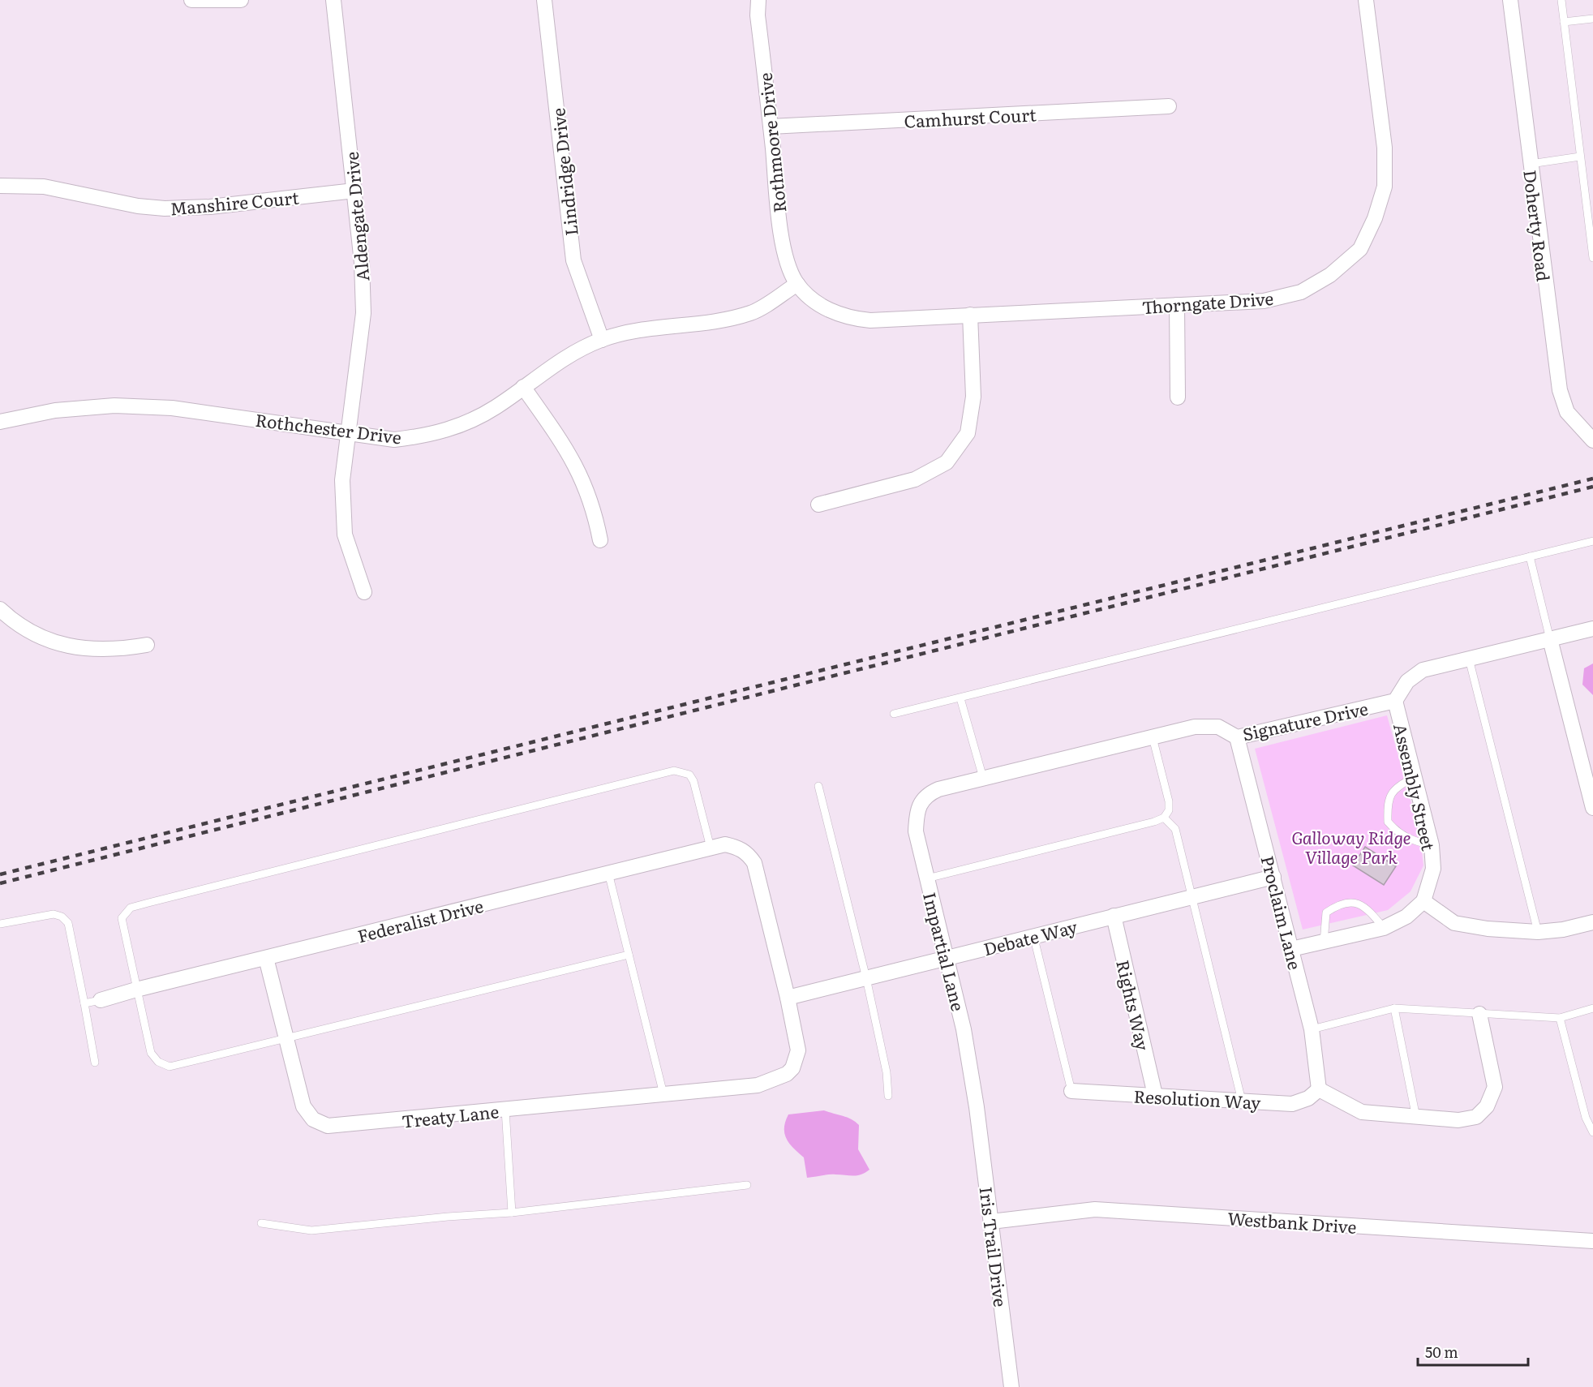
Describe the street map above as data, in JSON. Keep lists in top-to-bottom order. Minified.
{"streets":{"street":["Camhurst Court","Rothmoore Drive","Lindridge Drive","Manshire Court","Aldengate Drive","Doherty Road","Thorngate Drive","Rothchester Drive","Signature Drive","Assembly Street","Proclaim Lane","Federalist Drive","Debate Way","Impartial Lane","Rights Way","Resolution Way","Treaty Lane","Westbank Drive","Iris Trail Drive"]},"crossings":[["Camhurst Court","Rothmoore Drive"],["Rothmoore Drive","Thorngate Drive"],["Rothmoore Drive","Rothchester Drive"],["Lindridge Drive","Rothchester Drive"],["Manshire Court","Aldengate Drive"],["Aldengate Drive","Rothchester Drive"],["Thorngate Drive","Rothchester Drive"],["Signature Drive","Assembly Street"],["Signature Drive","Proclaim Lane"],["Signature Drive","Impartial Lane"],["Proclaim Lane","Debate Way"],["Proclaim Lane","Resolution Way"],["Federalist Drive","Treaty Lane"],["Debate Way","Impartial Lane"],["Debate Way","Rights Way"],["Debate Way","Treaty Lane"],["Impartial Lane","Iris Trail Drive"],["Rights Way","Resolution Way"],["Westbank Drive","Iris Trail Drive"]],"parks":["Galloway Ridge Village Park"],"scale_bar":"50 m"}
